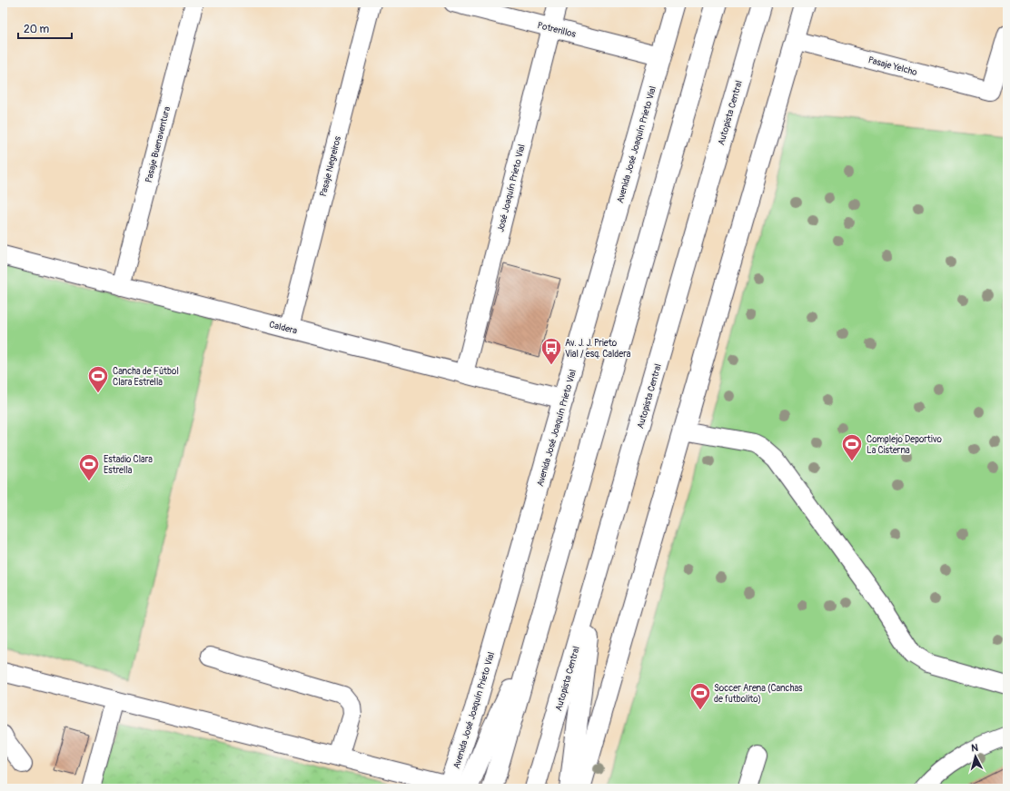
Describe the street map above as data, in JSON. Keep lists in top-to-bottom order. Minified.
{"streets":{"main road":["Autopista Central","Avenida José Joaquín Prieto Vial"],"street":["Potrerillos","Pasaje Yelcho","Pasaje Buenaventura","Pasaje Negreiros","José Joaquín Prieto Vial","Caldera"]},"crossings":[["Potrerillos","Avenida José Joaquín Prieto Vial"],["Potrerillos","José Joaquín Prieto Vial"],["Pasaje Buenaventura","Caldera"],["Avenida José Joaquín Prieto Vial","Caldera"],["Pasaje Negreiros","Caldera"],["José Joaquín Prieto Vial","Caldera"]],"places":{"bus stop":["Av. J. J. Prieto Vial / esq. Caldera"],"sports":["Cancha de Fútbol Clara Estrella","Complejo Deportivo La Cisterna","Estadio Clara Estrella","Soccer Arena (Canchas de futbolito)"]},"scale_bar":"20 m","north":"top"}
